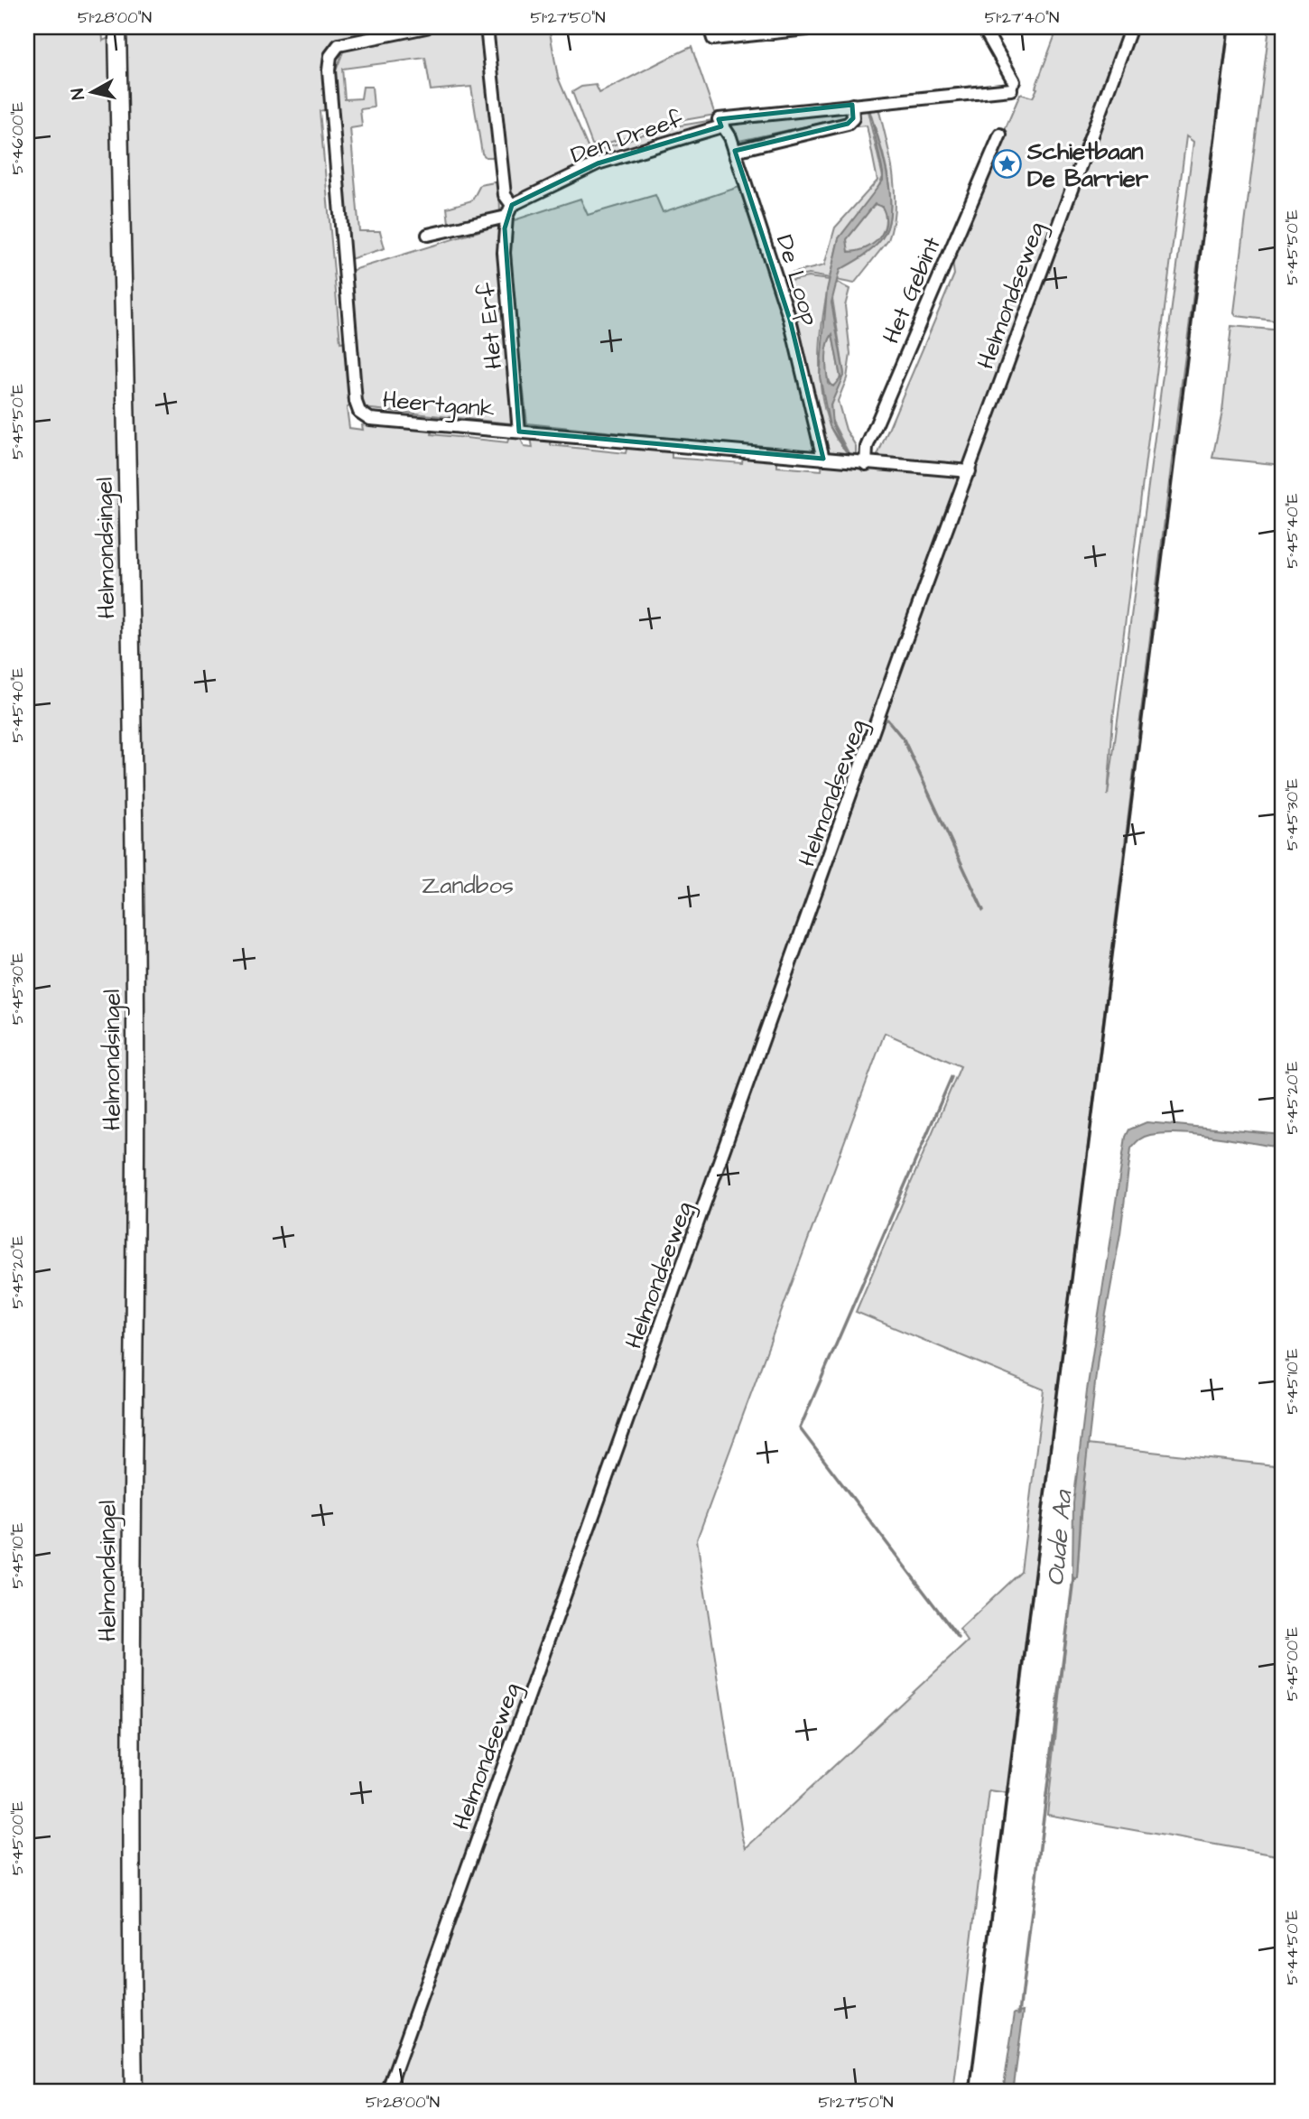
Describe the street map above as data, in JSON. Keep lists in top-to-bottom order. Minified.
{"streets":{"main road":["Helmondsingel"],"street":["Den Dreef","De Loop","Het Gebint","Helmondseweg","Het Erf","Heertgank"]},"crossings":[["Den Dreef","De Loop"],["Den Dreef","Het Erf"],["De Loop","Heertgank"],["Het Erf","Heertgank"]],"water":["Oude Aa"],"parks":["Zandbos"],"places":{"place":["Schietbaan De Barrier"]},"north":"left","coordinates":["51°28'00\"N","51°27'50\"N","51°27'40\"N","5°46'00\"E","5°45'50\"E","5°45'40\"E","5°45'30\"E","5°45'20\"E","5°45'10\"E","5°45'00\"E","5°44'50\"E"]}
